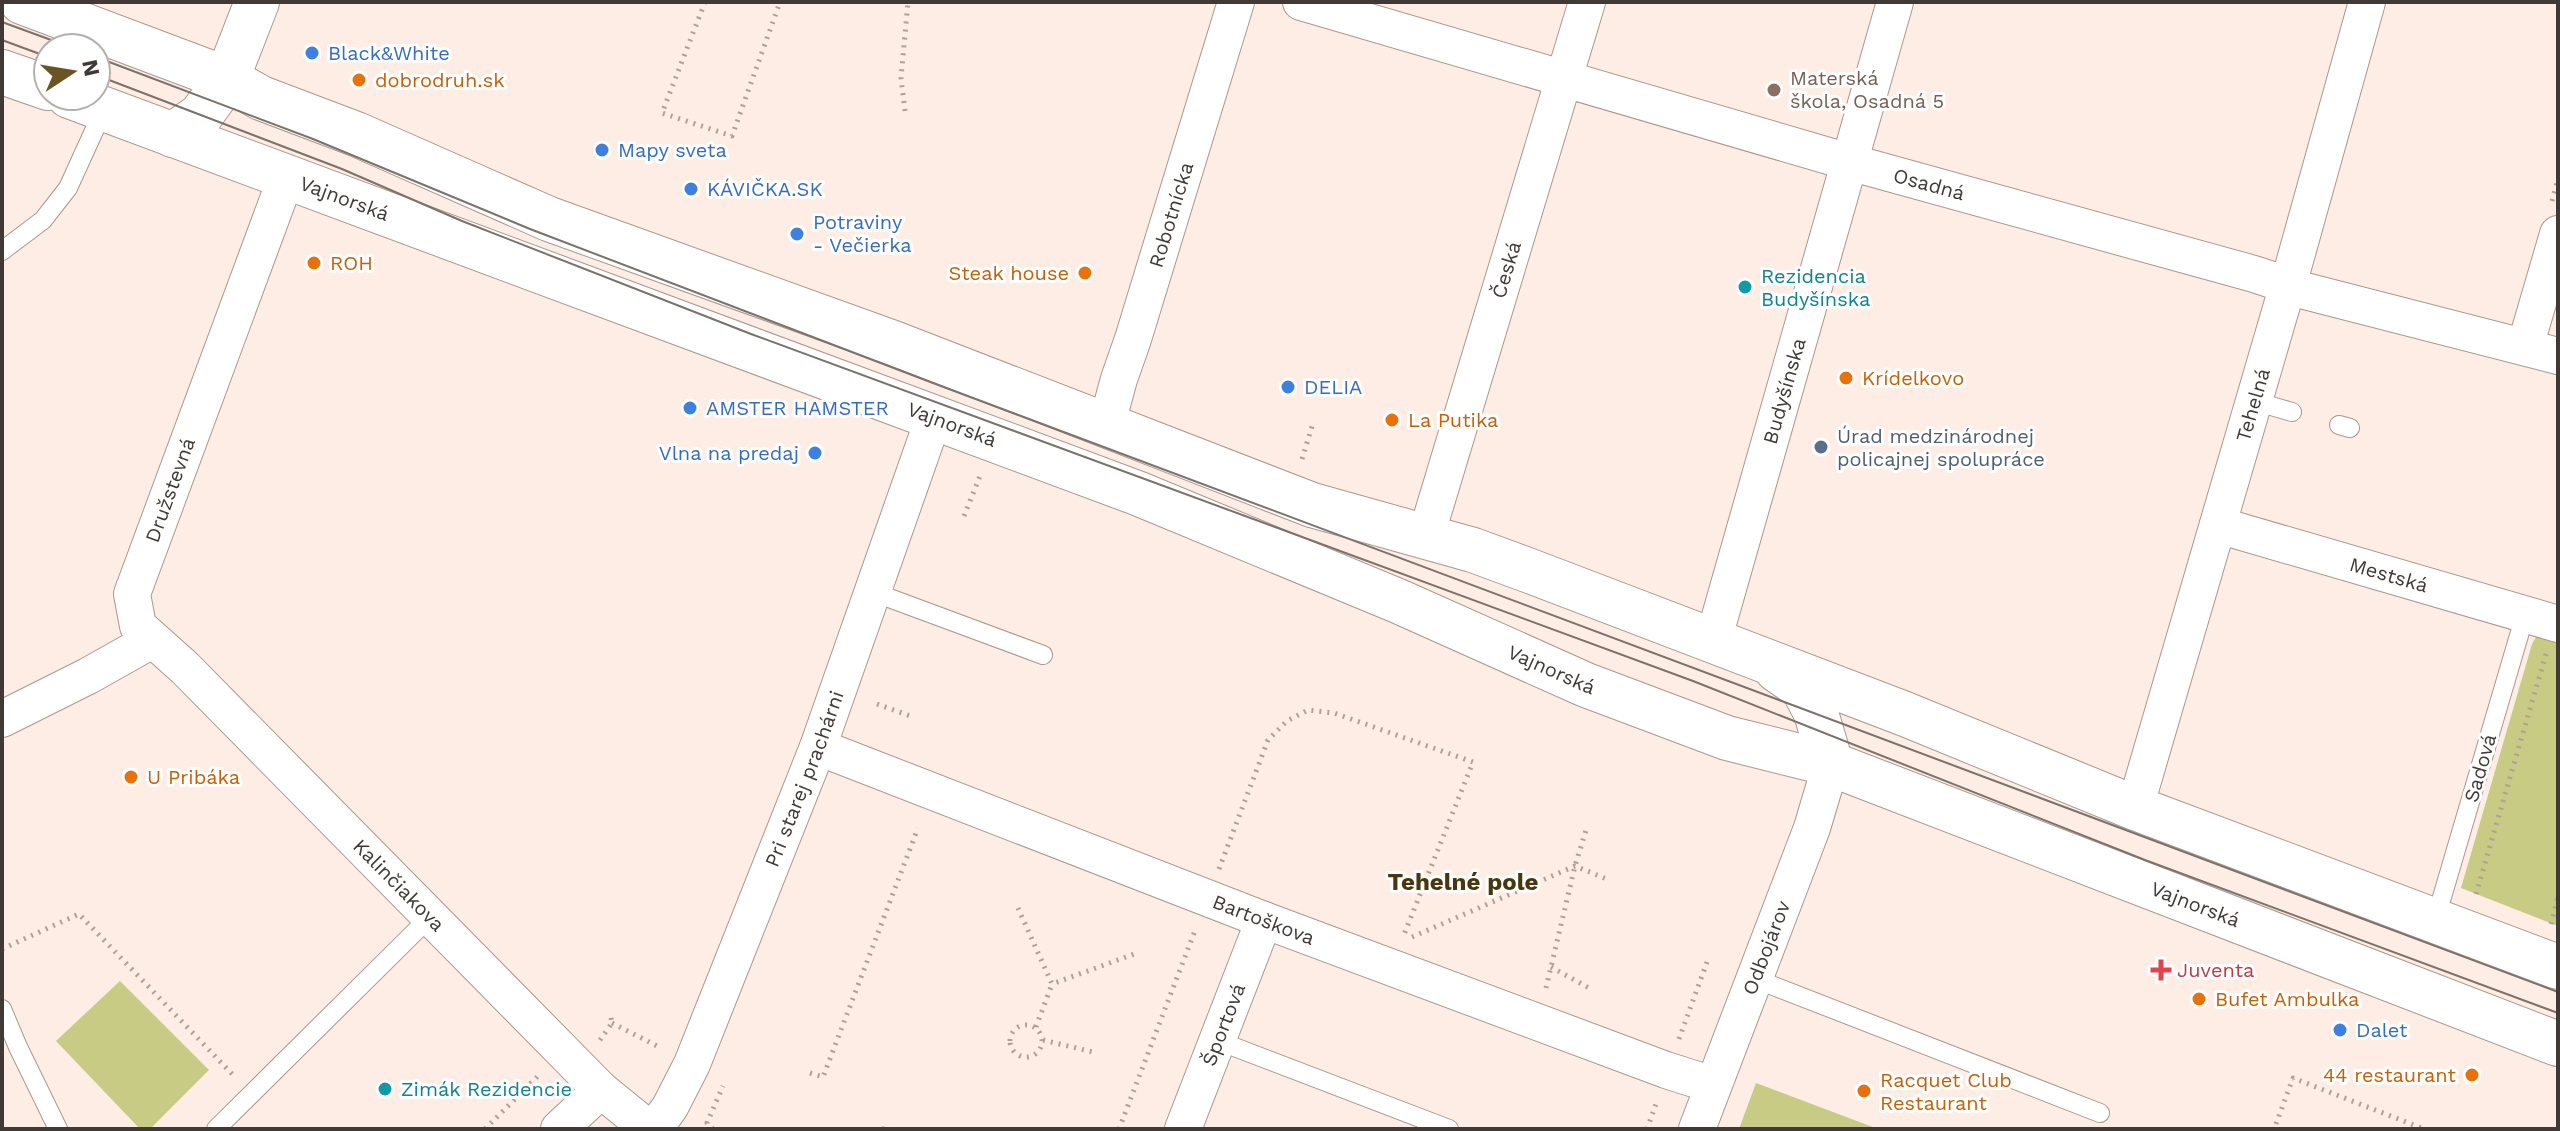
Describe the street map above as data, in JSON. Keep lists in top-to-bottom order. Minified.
{"streets":{"main road":["Vajnorská"],"street":["Osadná","Robotnícka","Česká","Budyšínska","Tehelná","Družstevná","Mestská","Pri starej prachárni","Kalinčiakova","Bartoškova","Odbojárov","Športová"],"lane":["Sadová"]},"crossings":[["Osadná","Česká"],["Osadná","Budyšínska"],["Osadná","Tehelná"],["Vajnorská","Družstevná"],["Vajnorská","Pri starej prachárni"],["Vajnorská","Odbojárov"],["Tehelná","Mestská"],["Družstevná","Kalinčiakova"],["Mestská","Sadová"],["Pri starej prachárni","Kalinčiakova"],["Pri starej prachárni","Bartoškova"],["Bartoškova","Odbojárov"],["Bartoškova","Športová"]],"districts":["Tehelné pole"],"places":{"other":["Black&White","dobrodruh.sk","Materská škola, Osadná 5","Mapy sveta","KÁVIČKA.SK","Potraviny - Večierka","ROH","Steak house","Rezidencia Budyšínska","Krídelkovo","DELIA","AMSTER HAMSTER","La Putika","Úrad medzinárodnej policajnej spolupráce","Vlna na predaj","U Pribáka","Bufet Ambulka","Dalet","44 restaurant","Zimák Rezidencie","Racquet Club Restaurant"],"health":["Juventa"]},"north":"right"}
